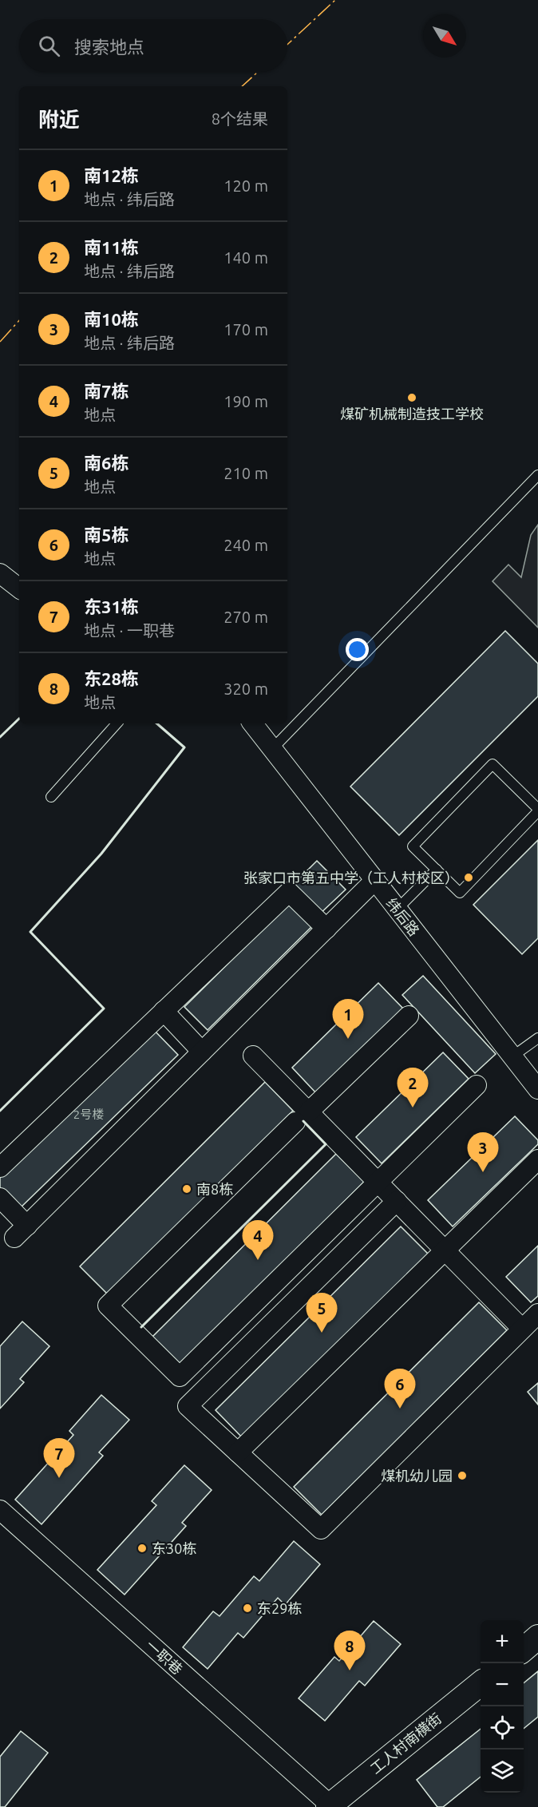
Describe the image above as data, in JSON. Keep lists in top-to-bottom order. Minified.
{"streets":{"street":["纬后路","一职巷","工人村南横街"]},"crossings":[["一职巷","工人村南横街"]],"places":["煤矿机械制造技工学校","张家口市第五中学（工人村校区）","南8栋","煤机幼儿园","东30栋","东29栋"],"house_numbers":["2号楼"],"north":"bottom right","page":{"search":"搜索地点","heading":["附近","8个结果"],"list":[{"mark":"1","name":"南12栋","note":"地点 · 纬后路","value":"120 m"},{"mark":"2","name":"南11栋","note":"地点 · 纬后路","value":"140 m"},{"mark":"3","name":"南10栋","note":"地点 · 纬后路","value":"170 m"},{"mark":"4","name":"南7栋","note":"地点","value":"190 m"},{"mark":"5","name":"南6栋","note":"地点","value":"210 m"},{"mark":"6","name":"南5栋","note":"地点","value":"240 m"},{"mark":"7","name":"东31栋","note":"地点 · 一职巷","value":"270 m"},{"mark":"8","name":"东28栋","note":"地点","value":"320 m"}],"pins":["1","2","3","4","5","6","7","8"],"map_buttons":["+","−"]}}
